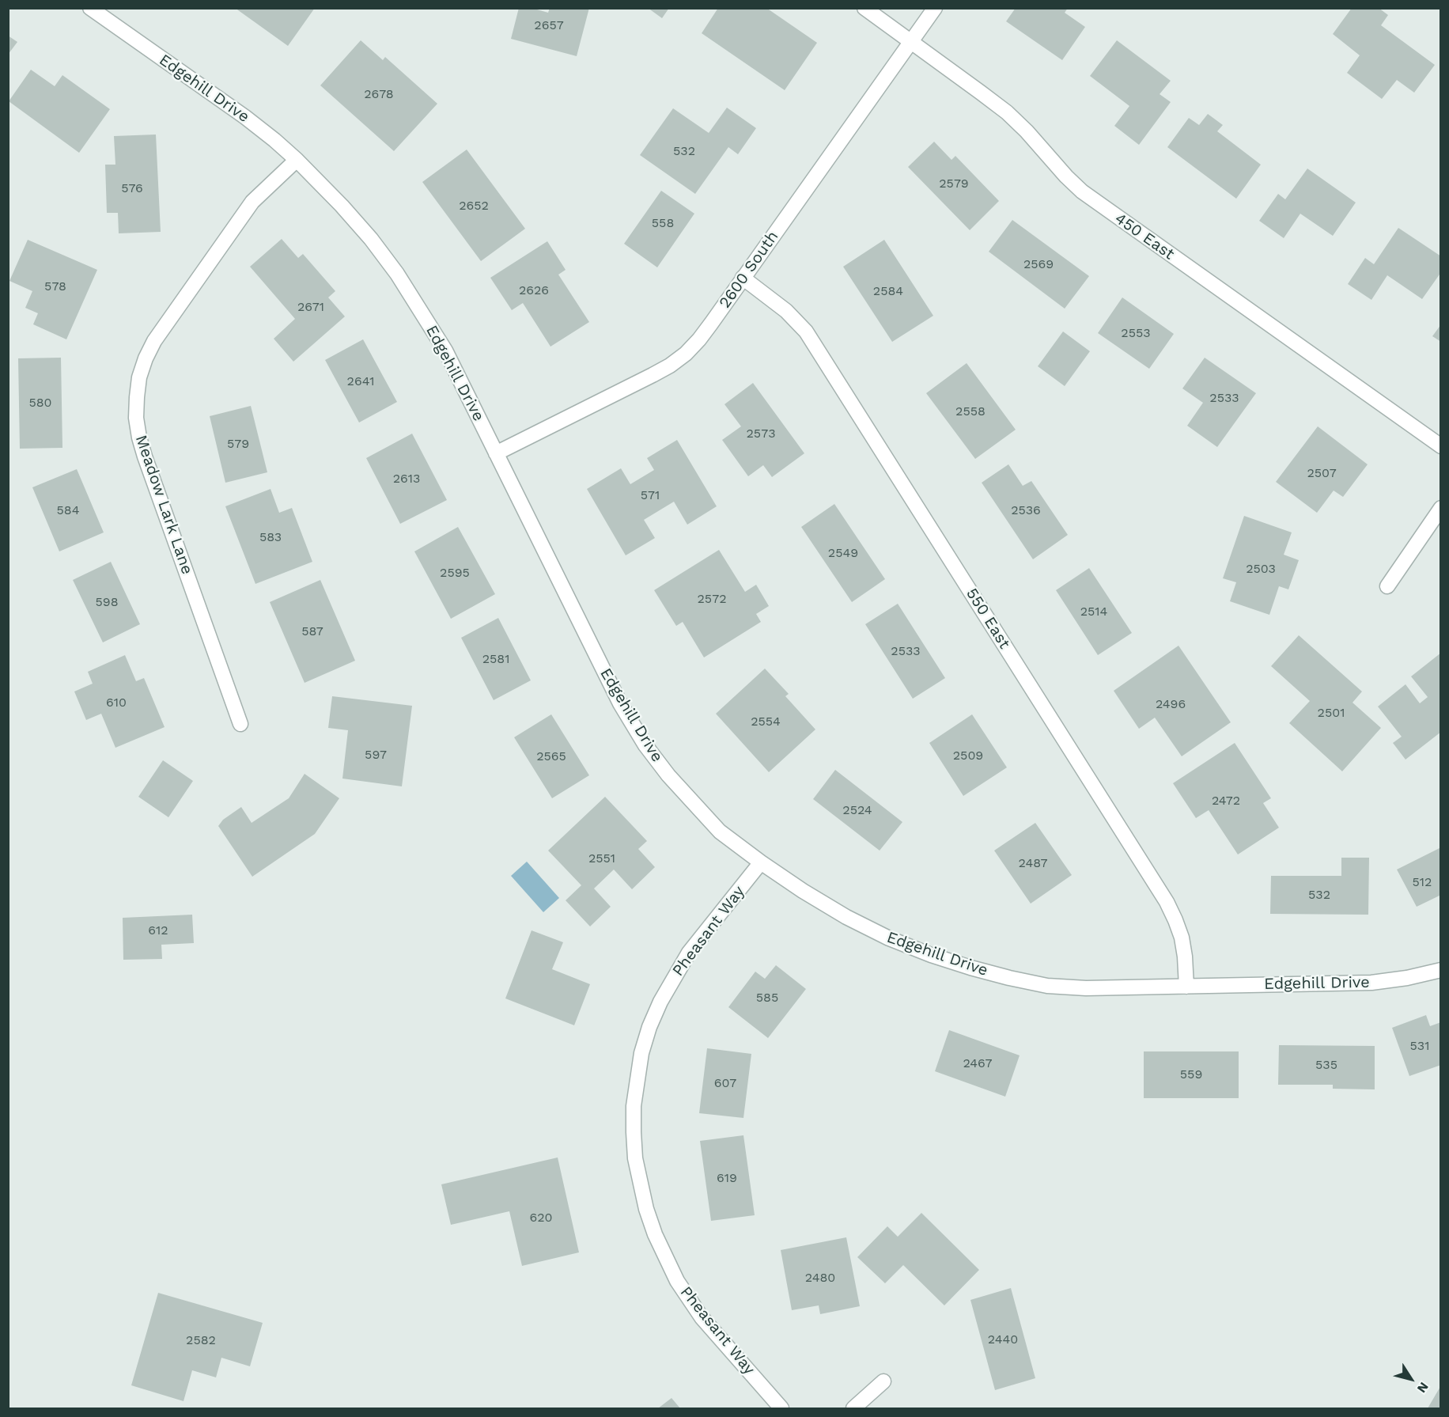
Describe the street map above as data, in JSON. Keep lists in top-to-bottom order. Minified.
{"streets":{"street":["Edgehill Drive","450 East","2600 South","Meadow Lark Lane","550 East","Pheasant Way"]},"crossings":[["Edgehill Drive","2600 South"],["Edgehill Drive","Meadow Lark Lane"],["Edgehill Drive","550 East"],["Edgehill Drive","Pheasant Way"],["450 East","2600 South"],["2600 South","550 East"]],"house_numbers":["2657","2678","532","2579","576","2652","558","2569","578","2626","2584","2671","2553","2641","2533","580","2558","2573","579","2507","2613","571","584","2536","583","2549","2503","2595","2572","598","2514","587","2533","2581","610","2496","2501","2554","597","2509","2565","2472","2524","2551","2487","512","532","612","585","531","2467","535","559","607","619","620","2480","2440","2582"],"north":"bottom right"}
